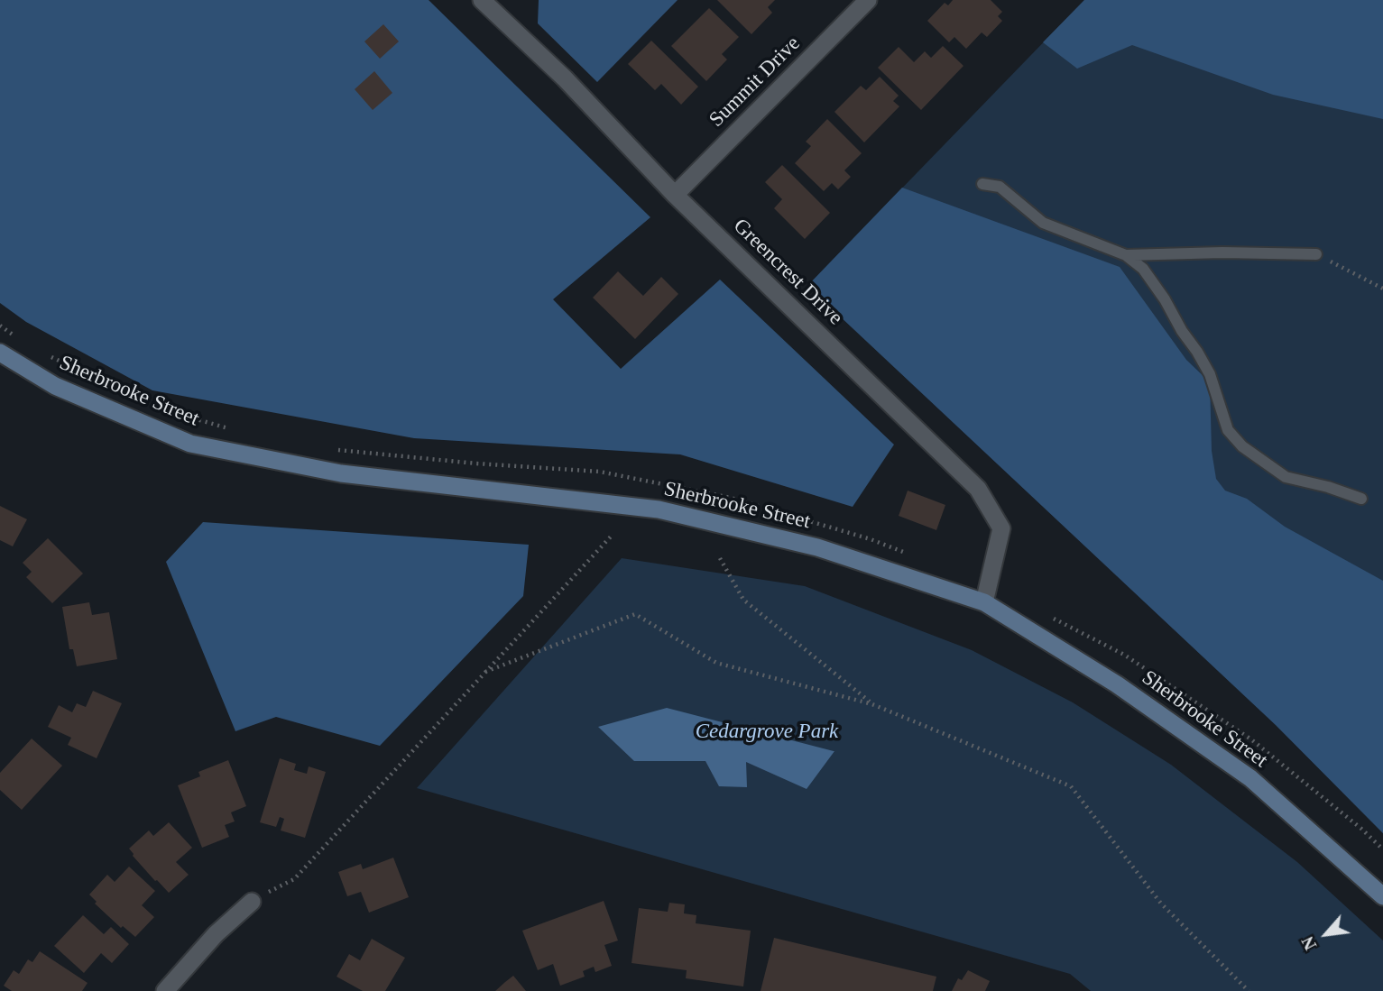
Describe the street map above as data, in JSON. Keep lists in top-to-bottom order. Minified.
{"streets":{"main road":["Sherbrooke Street"],"street":["Summit Drive","Greencrest Drive"]},"crossings":[["Summit Drive","Greencrest Drive"],["Greencrest Drive","Sherbrooke Street"]],"parks":["Cedargrove Park"],"north":"bottom left"}
